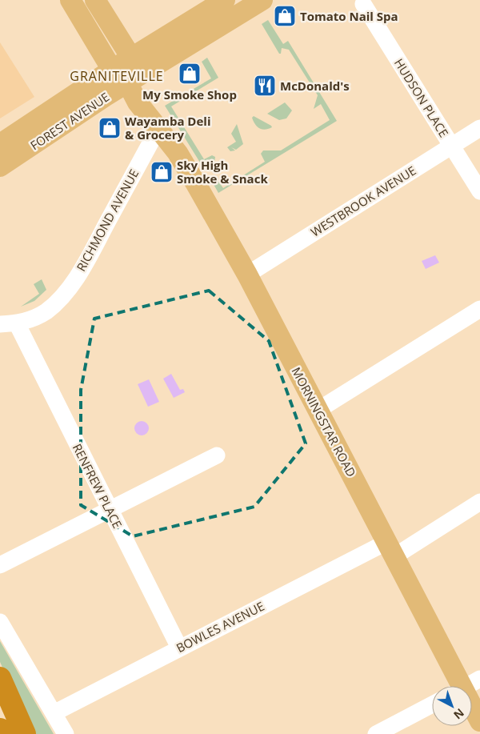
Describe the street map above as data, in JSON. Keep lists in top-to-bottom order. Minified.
{"streets":{"main road":["FOREST AVENUE","MORNINGSTAR ROAD"],"street":["HUDSON PLACE","WESTBROOK AVENUE","RICHMOND AVENUE","RENFREW PLACE","BOWLES AVENUE"]},"crossings":[["HUDSON PLACE","WESTBROOK AVENUE"],["WESTBROOK AVENUE","MORNINGSTAR ROAD"],["RICHMOND AVENUE","MORNINGSTAR ROAD"],["RICHMOND AVENUE","RENFREW PLACE"],["MORNINGSTAR ROAD","BOWLES AVENUE"],["RENFREW PLACE","BOWLES AVENUE"]],"districts":["GRANITEVILLE"],"places":{"shop":["Tomato Nail Spa","My Smoke Shop","Wayamba Deli & Grocery","Sky High Smoke & Snack"],"restaurant":["McDonald's"]},"north":"bottom right"}
